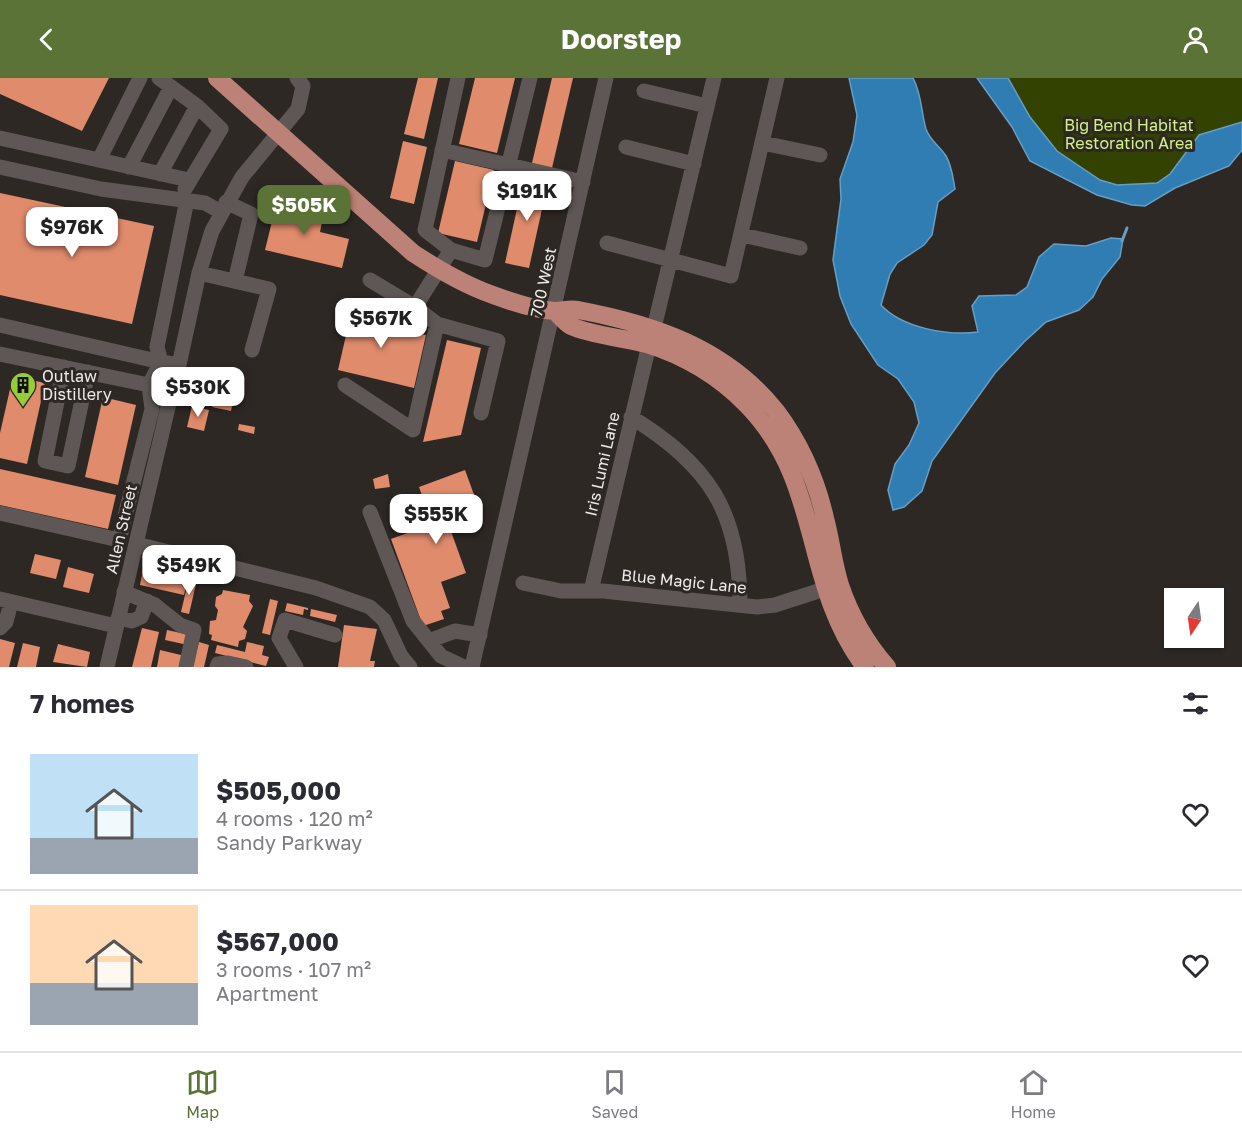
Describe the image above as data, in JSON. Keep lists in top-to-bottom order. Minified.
{"streets":{"street":["700 West","Iris Lumi Lane","Allen Street","Blue Magic Lane"]},"crossings":[["Iris Lumi Lane","Blue Magic Lane"]],"parks":["Big Bend Habitat Restoration Area"],"places":{"building":["Outlaw Distillery"]},"north":"bottom","page":{"header":"Doorstep","price":["$191K","$505K","$976K","$567K","$530K","$555K","$549K"],"heading":"7 homes","list":[{"name":"$505,000","note":"4 rooms · 120 m² · Sandy Parkway"},{"name":"$567,000","note":"3 rooms · 107 m² · Apartment"}],"tabs":["Map","Saved","Home"]}}
